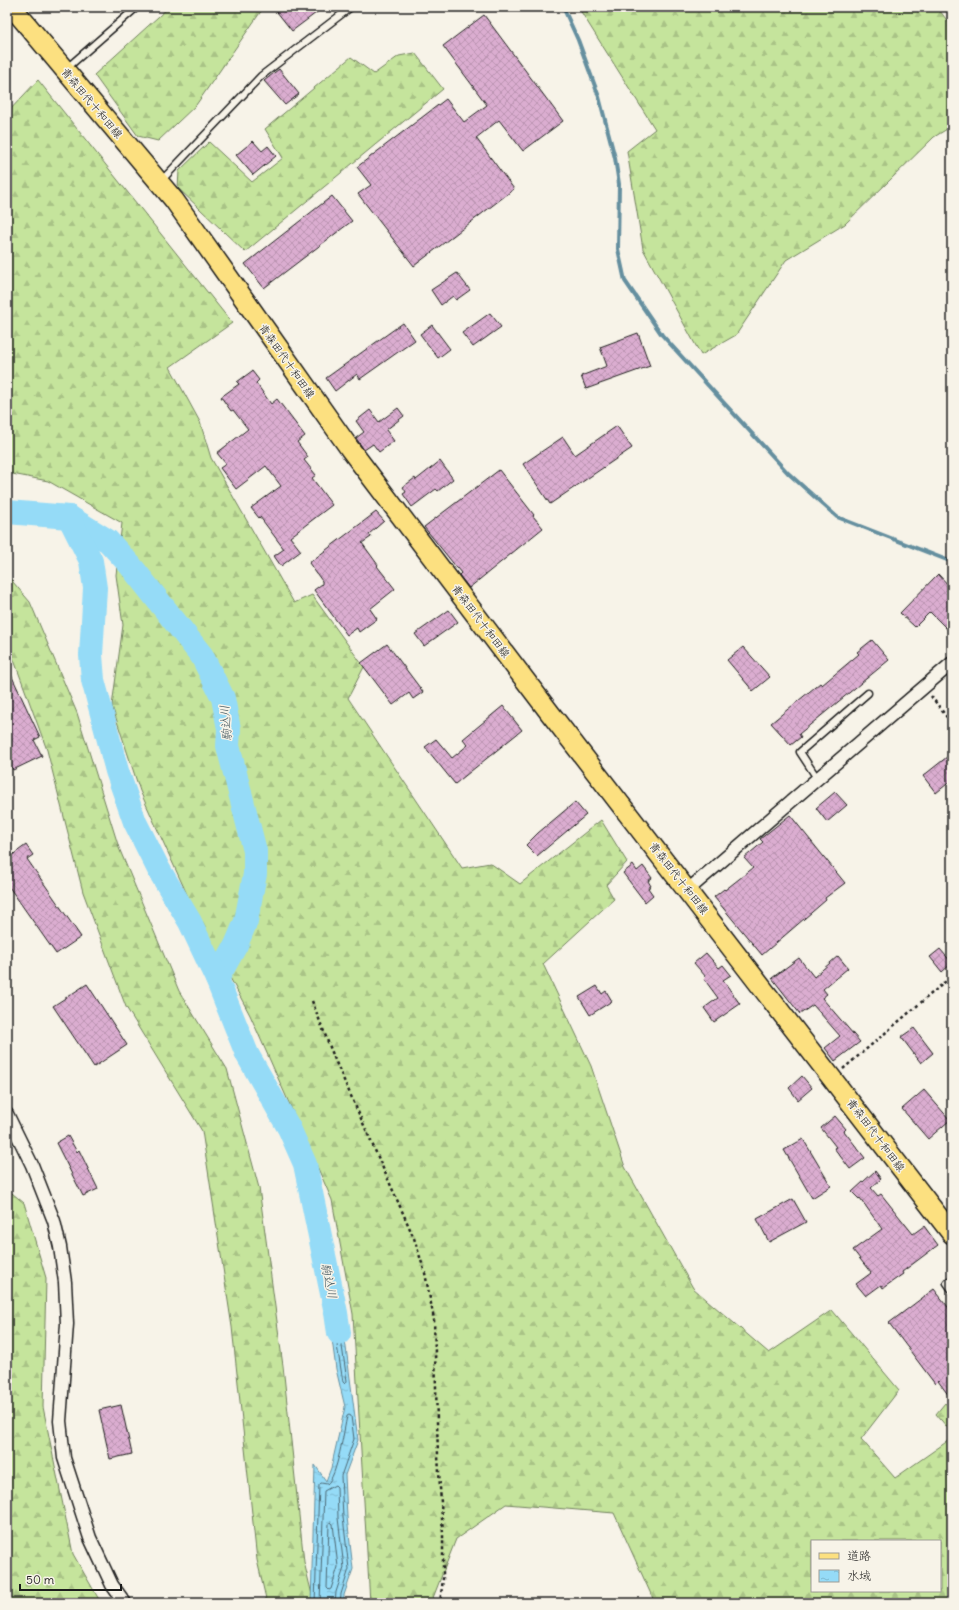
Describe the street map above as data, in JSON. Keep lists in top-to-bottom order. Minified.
{"streets":{"main road":["青森田代十和田線"]},"water":["駒込川"],"legend":["道路","水域"],"scale_bar":"50 m"}
